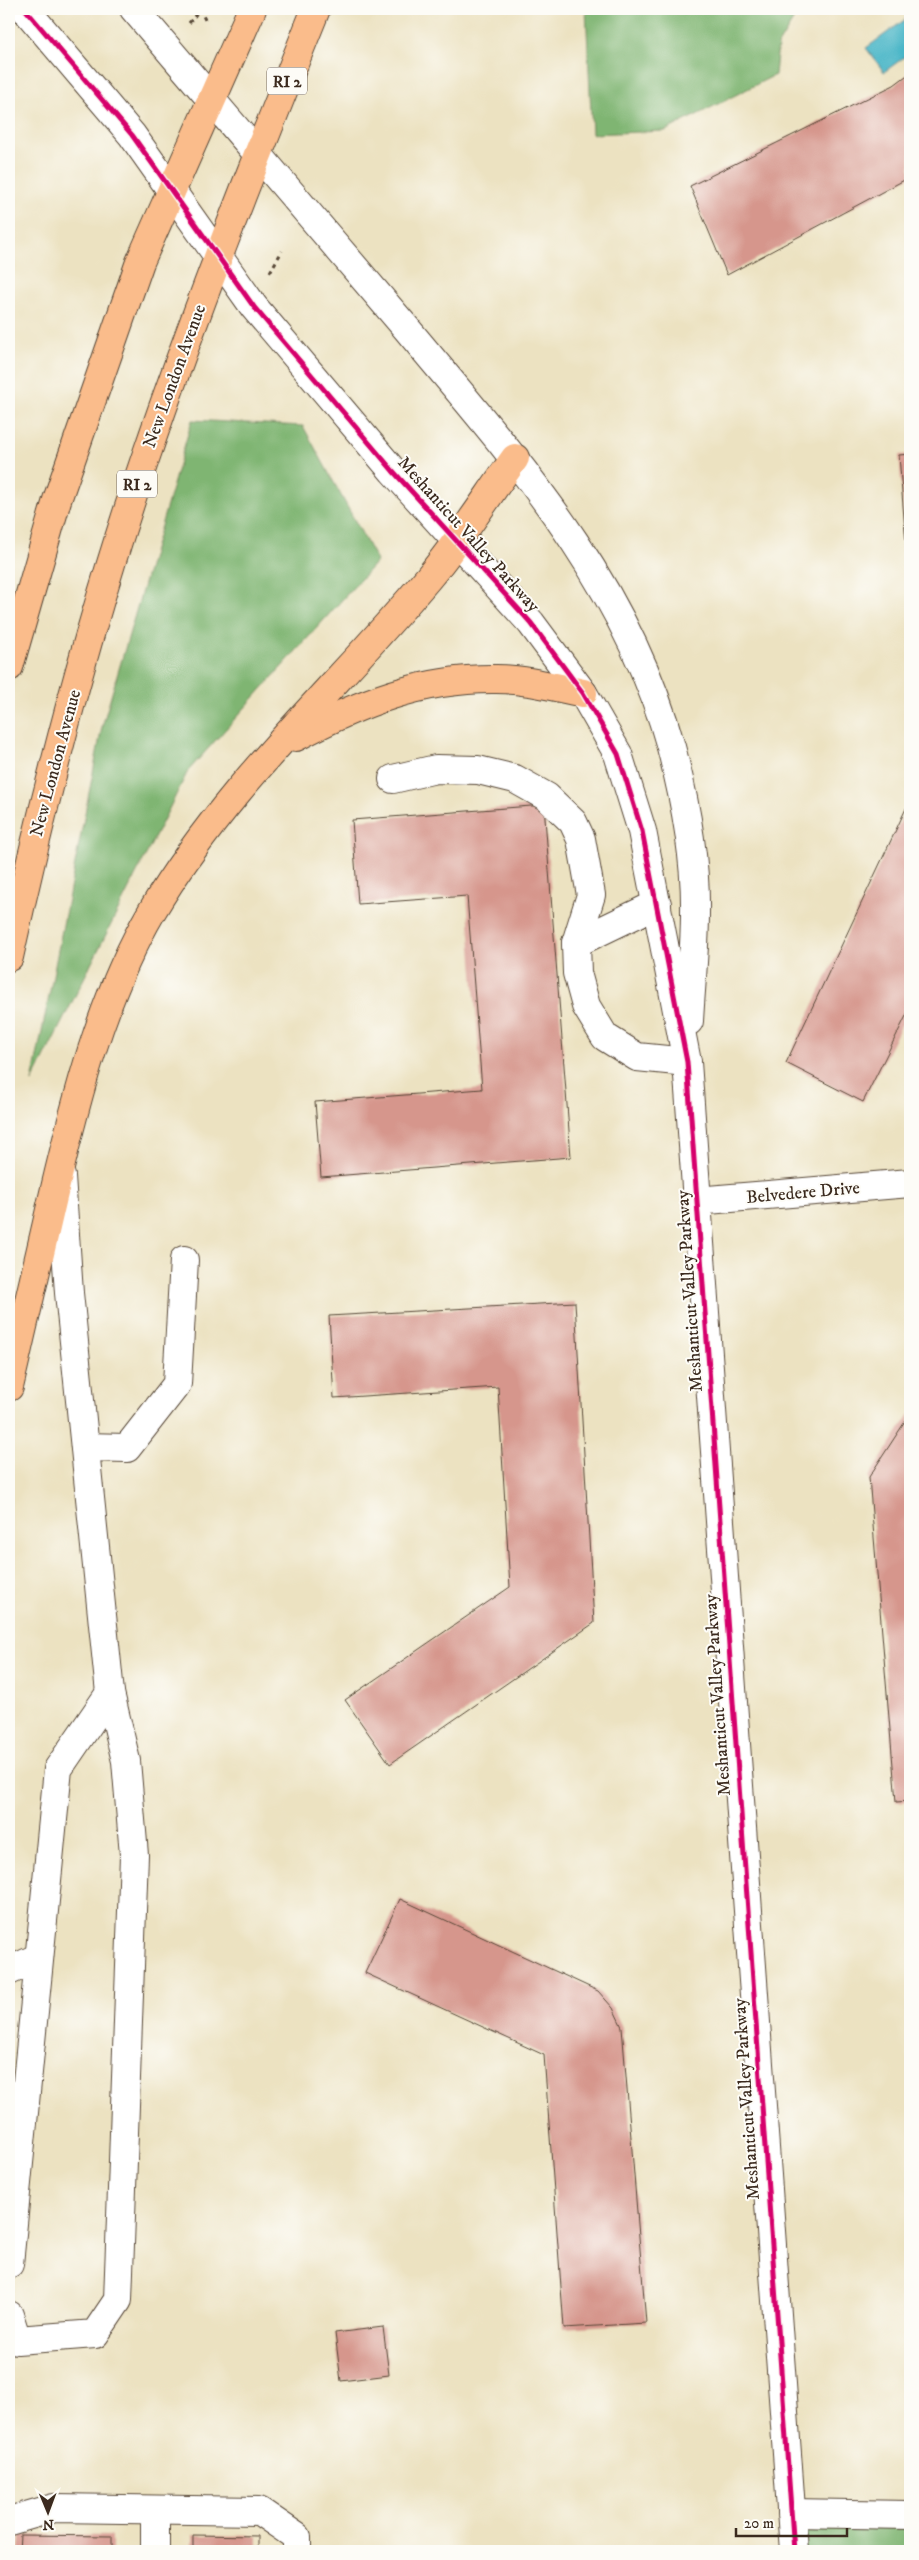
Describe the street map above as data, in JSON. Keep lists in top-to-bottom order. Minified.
{"streets":{"main road":["RI 2","New London Avenue"],"street":["Meshanticut Valley Parkway","Belvedere Drive"]},"crossings":[["New London Avenue","Meshanticut Valley Parkway"],["Meshanticut Valley Parkway","Belvedere Drive"]],"scale_bar":"20 m","north":"bottom"}
